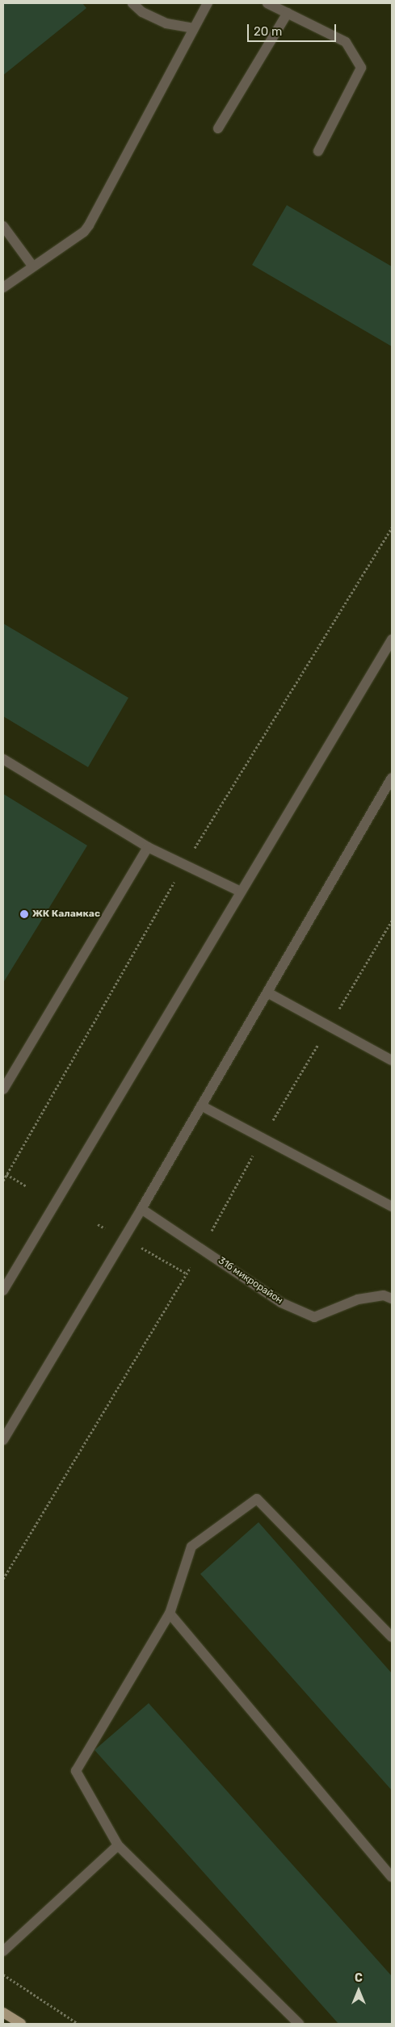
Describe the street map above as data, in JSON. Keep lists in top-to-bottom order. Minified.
{"streets":{"street":["31б микрорайон"]},"places":["ЖК Каламкас"],"scale_bar":"20 m","north":"top"}
